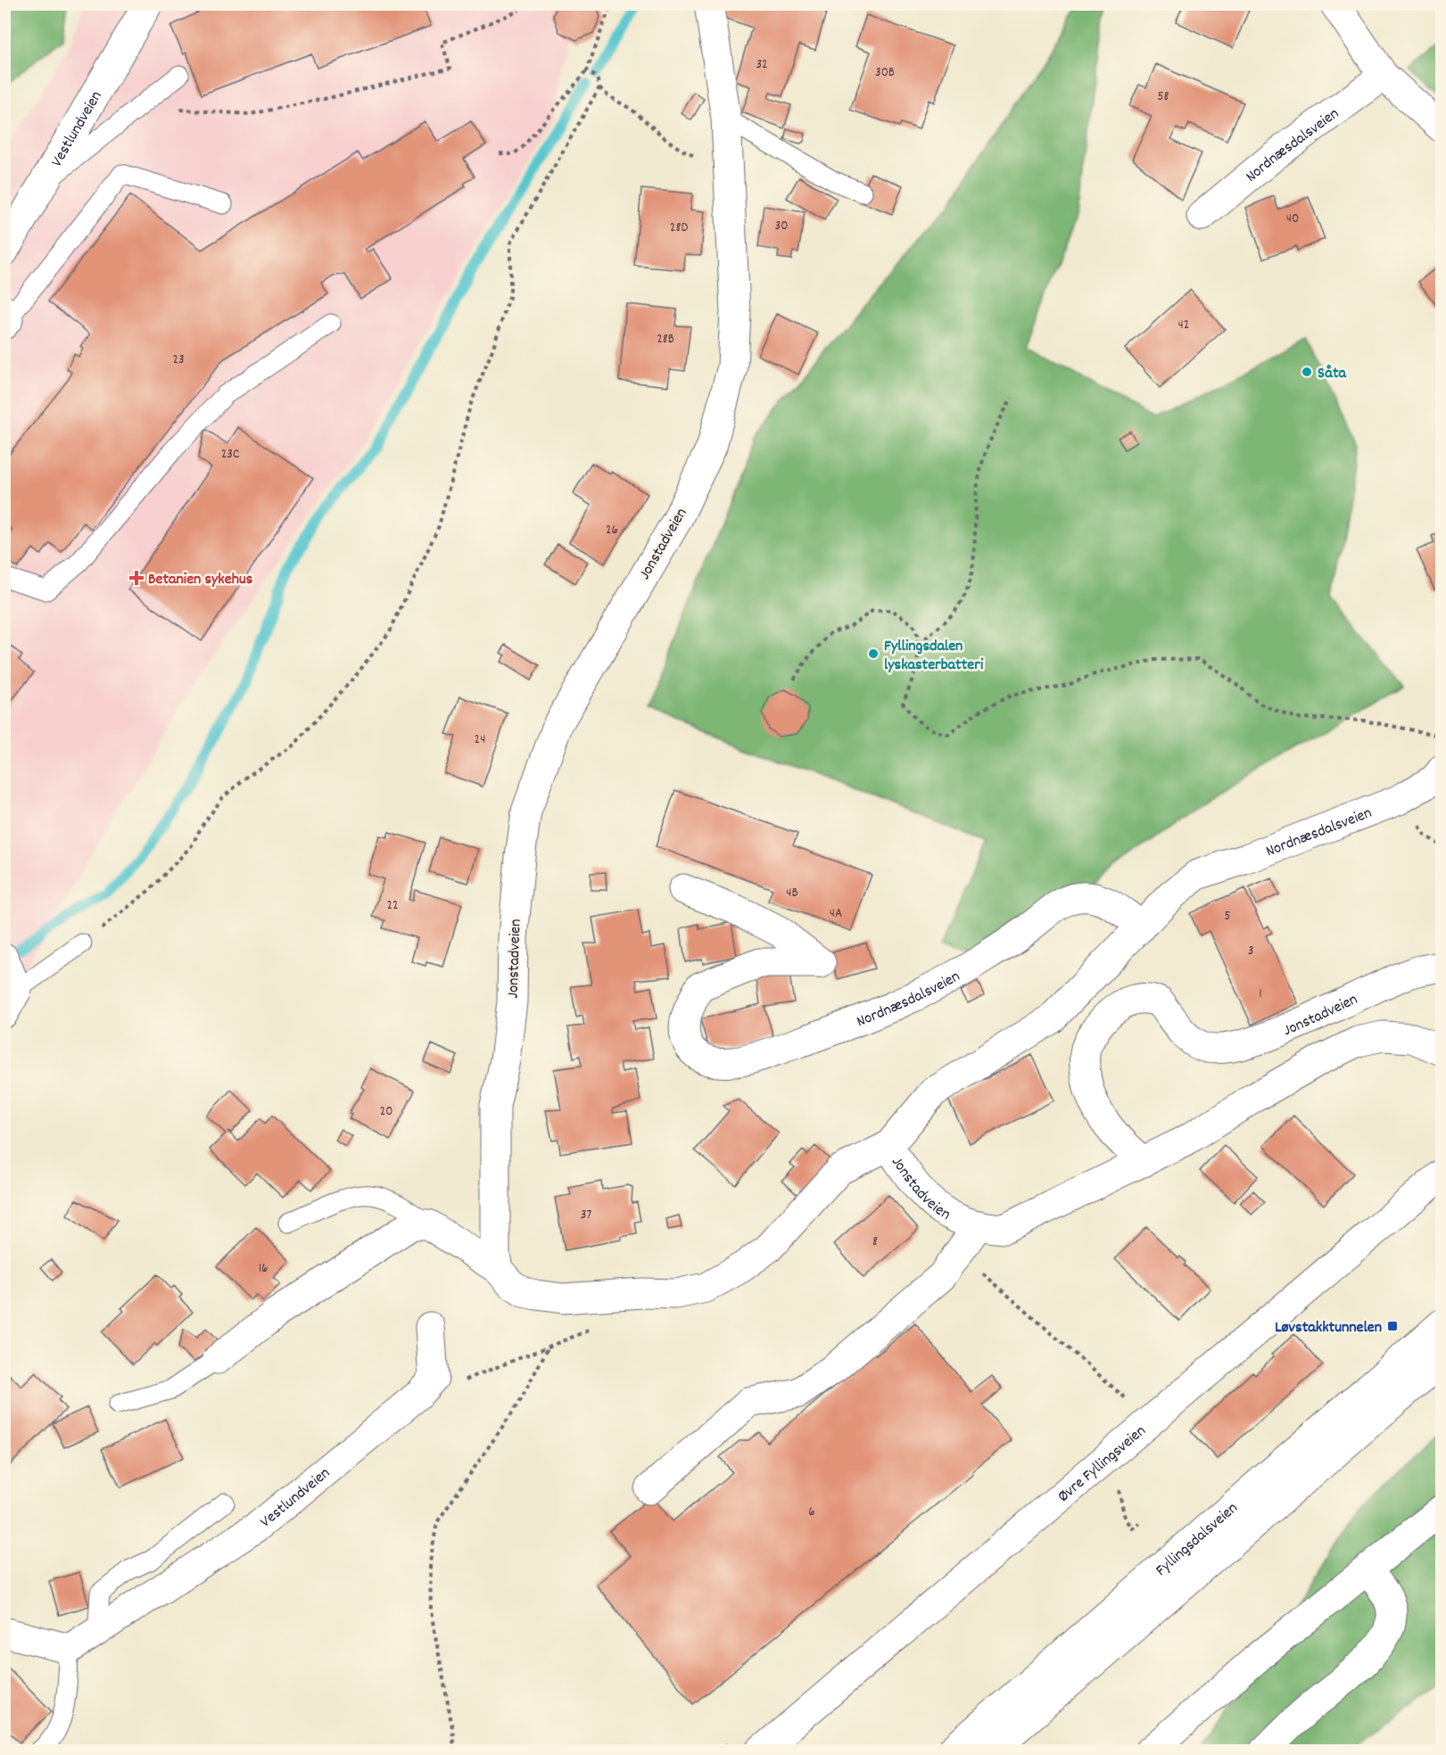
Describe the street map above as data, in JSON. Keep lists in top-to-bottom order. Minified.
{"streets":{"street":["Vestlundveien","Nordnæsdalsveien","Jonstadveien","Øvre Fyllingsveien","Fyllingsdalsveien"]},"crossings":[["Nordnæsdalsveien","Jonstadveien"]],"places":{"other":["Såta","Fyllingsdalen lyskasterbatteri"],"health":["Betanien sykehus"],"transit":["Løvstakktunnelen"]},"house_numbers":["32","30B","58","40","30","28D","42","28B","23","23C","26","24","4B","22","4A","5","3","1","20","37","8","16","6"]}
